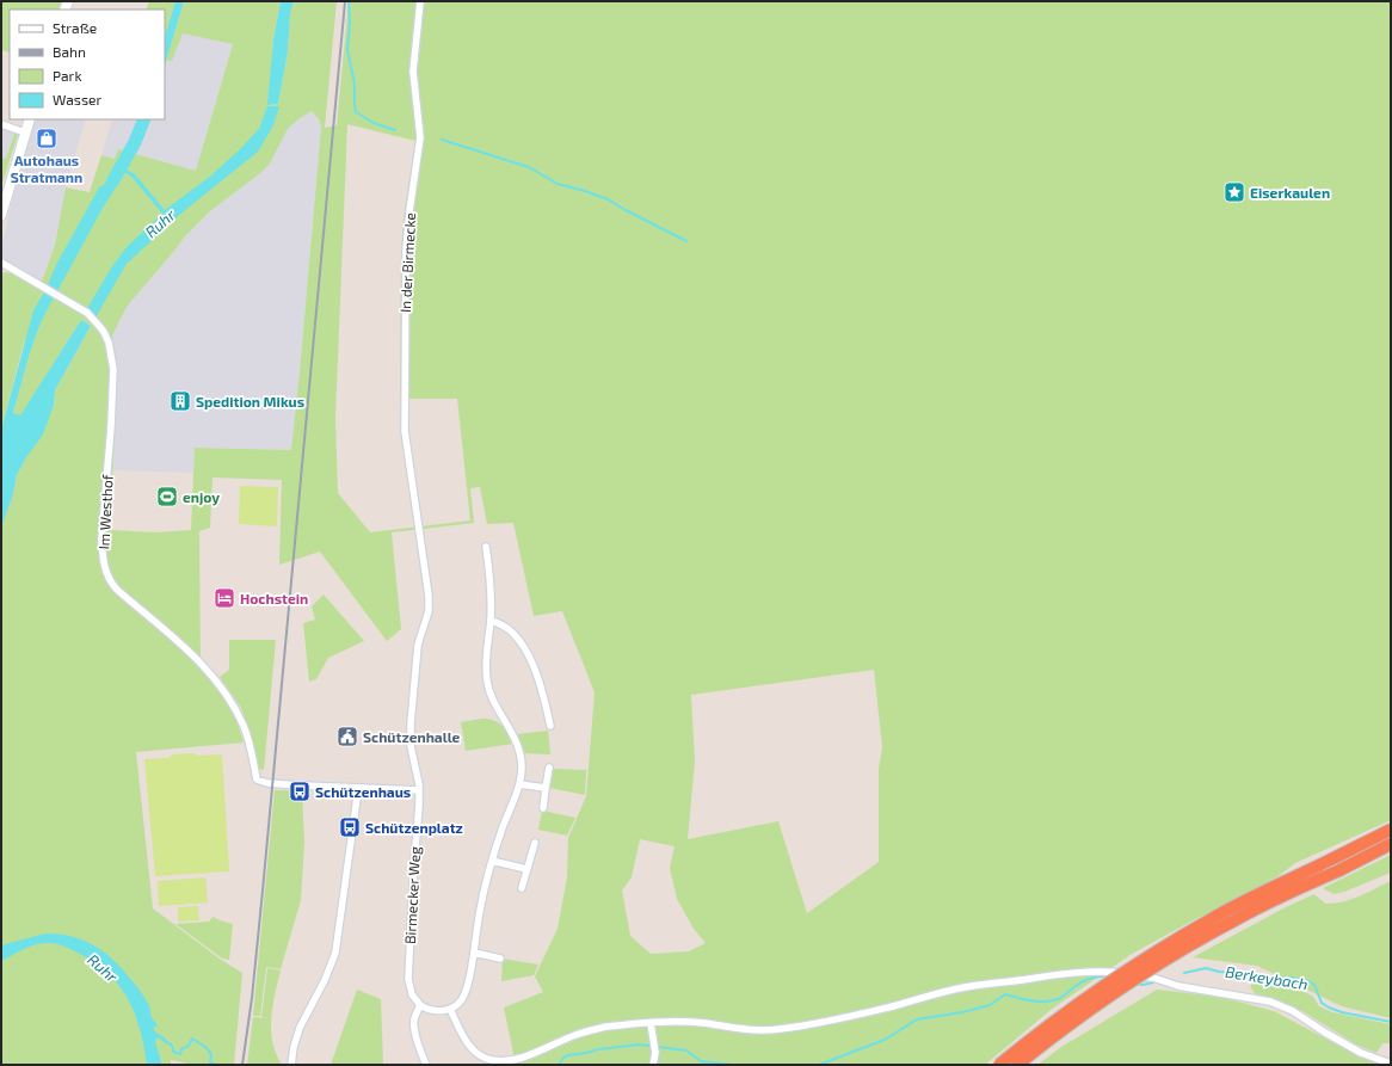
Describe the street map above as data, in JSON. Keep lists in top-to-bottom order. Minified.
{"streets":{"street":["In der Birmecke","Im Westhof","Birmecker Weg"]},"crossings":[["In der Birmecke","Birmecker Weg"]],"water":["Ruhr","Berkeybach"],"places":{"shop":["Autohaus Stratmann"],"place":["Eiserkaulen"],"building":["Spedition Mikus"],"sports":["enjoy"],"hotel":["Hochstein"],"public building":["Schützenhalle"],"bus stop":["Schützenhaus","Schützenplatz"]},"legend":["Straße","Bahn","Park","Wasser"]}
